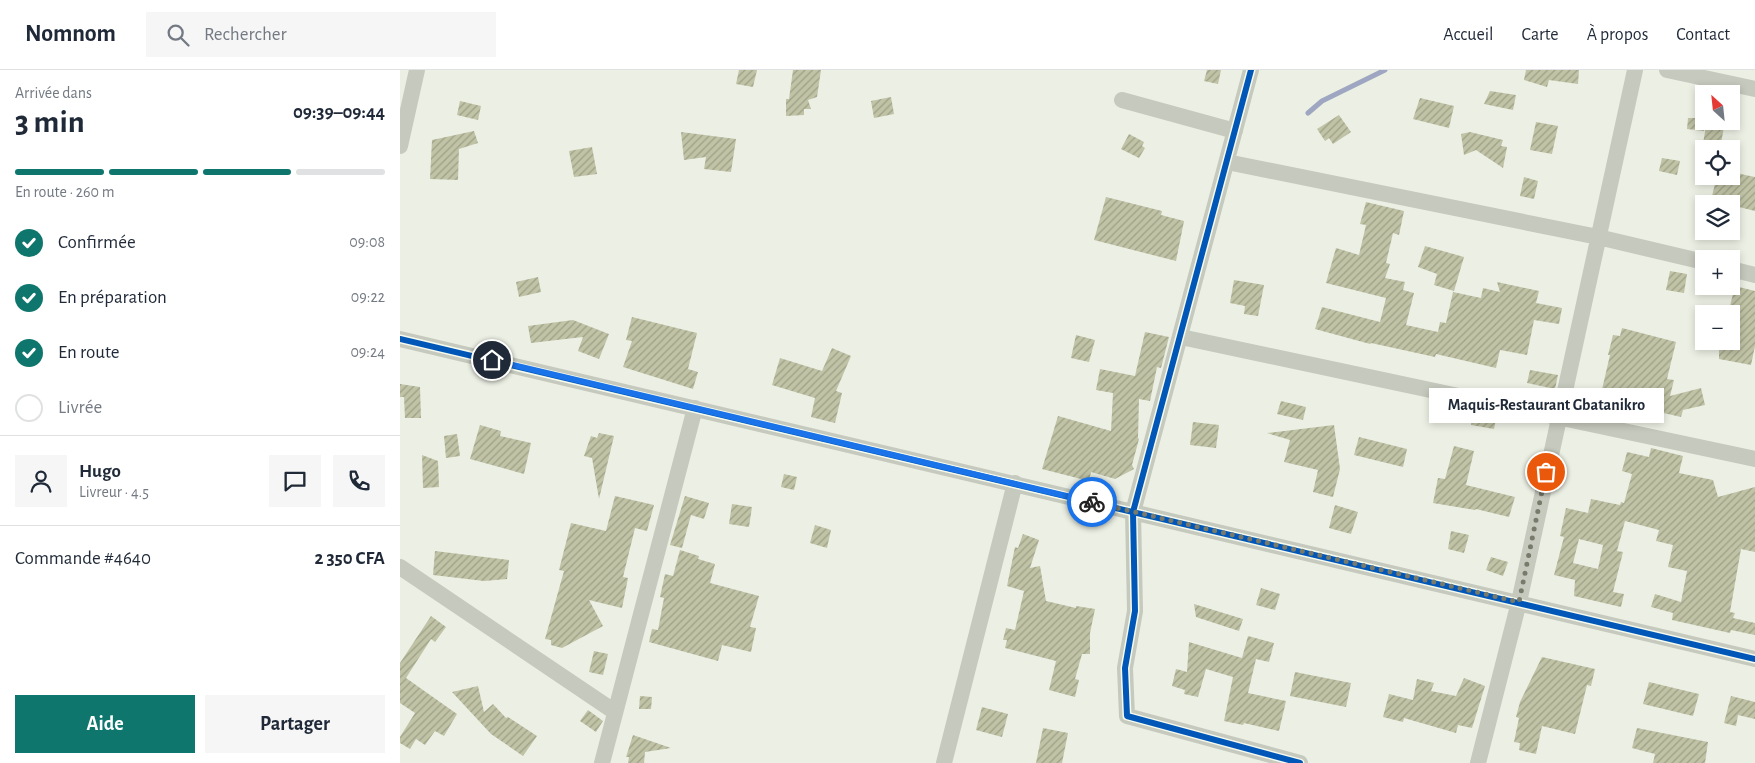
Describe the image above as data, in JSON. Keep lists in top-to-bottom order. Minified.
{"places":["Maquis-Restaurant Gbatanikro"],"north":"top left","page":{"header":"Nomnom","search":"Rechercher","nav":["Accueil","Carte","À propos","Contact"],"heading":["3 min","Arrivée dans","09:39–09:44"],"panel":["Hugo","Livreur · 4.5","Commande #4640","2 350 CFA"],"map_buttons":["+","−"],"bar":"En route · 260 m","list":[["Confirmée","09:08"],["En préparation","09:22"],["En route","09:24"],"Livrée"],"bubble":"Maquis-Restaurant Gbatanikro","buttons":["Aide","Partager"]}}
